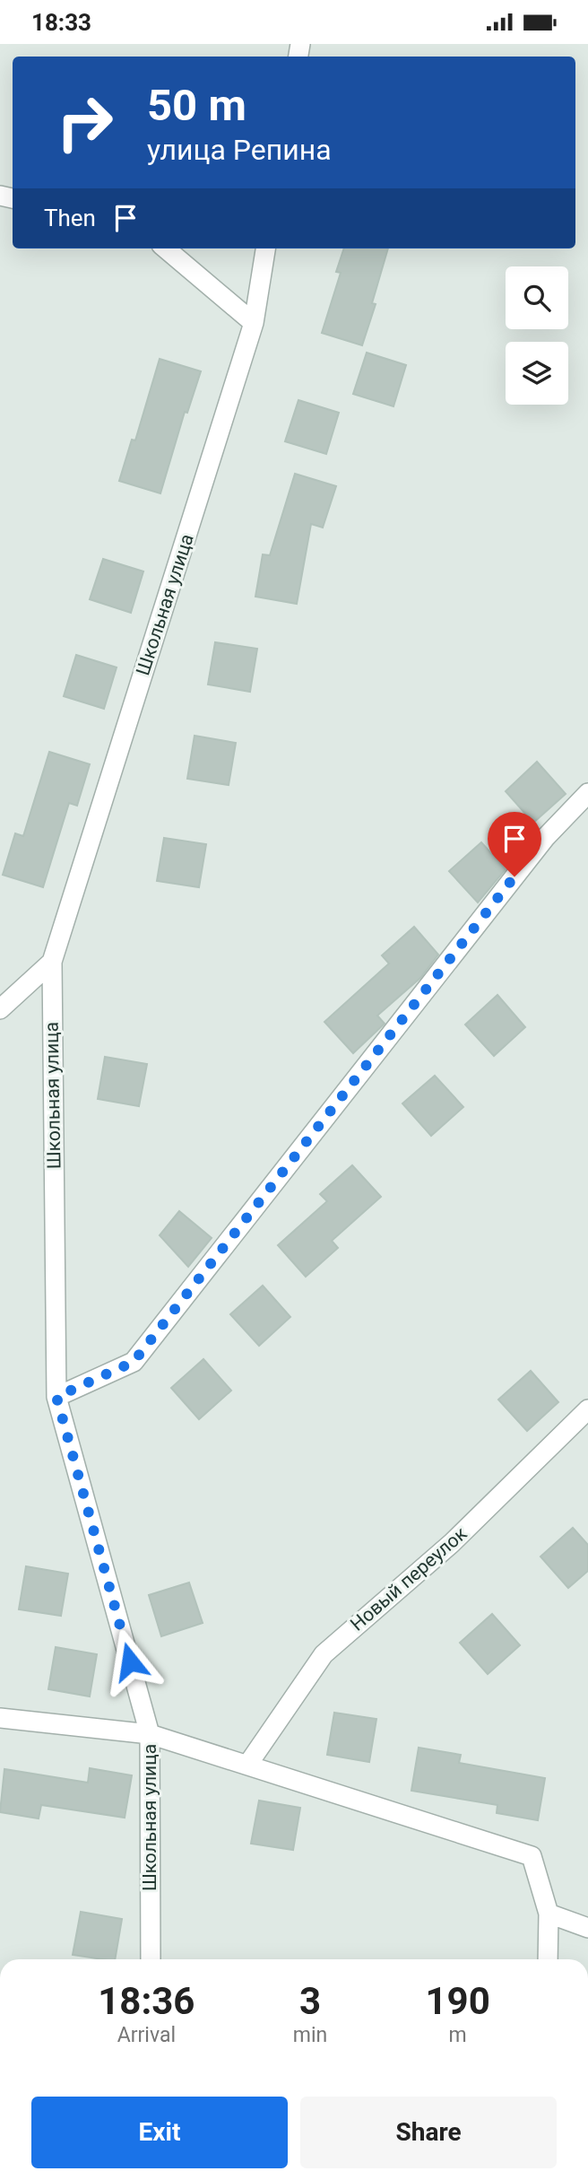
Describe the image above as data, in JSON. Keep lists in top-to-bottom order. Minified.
{"streets":{"street":["Школьная улица","Новый переулок"]},"page":{"status":"18:33","turn":["50 m","улица Репина"],"then":"Then","eta":["18:36","Arrival","3","min","190","m"],"buttons":["Exit","Share"]}}
